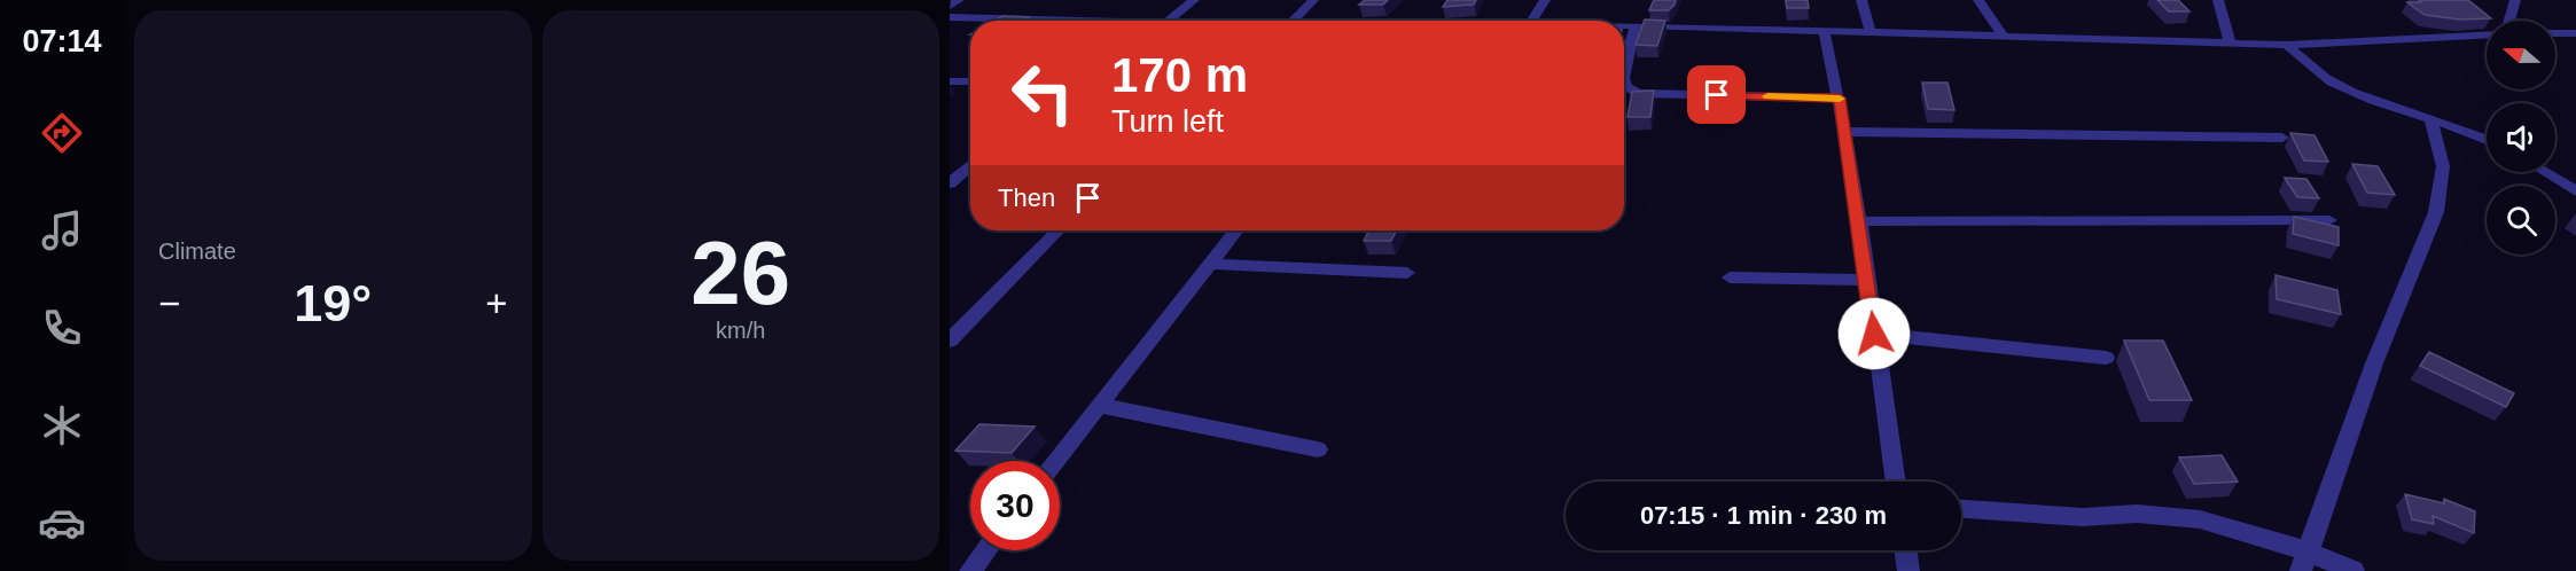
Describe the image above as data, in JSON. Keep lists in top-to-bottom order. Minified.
{"north":"left","page":{"tabs":"07:14","tile":["Climate",["26","km/h"]],"turn":["170 m","Turn left"],"then":"Then","heat":["−","19°","+"],"limit":"30","trip":"07:15 · 1 min · 230 m"}}
